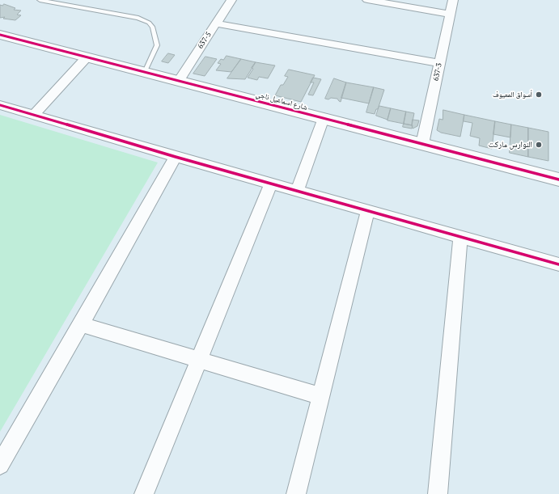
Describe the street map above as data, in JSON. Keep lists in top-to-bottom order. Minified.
{"streets":{"street":["637-5","637-3","شارع اسماعيل ناجي"]},"crossings":[["637-5","شارع اسماعيل ناجي"],["637-3","شارع اسماعيل ناجي"]],"places":["أسواق المعيوف","النوارس ماركت"]}
